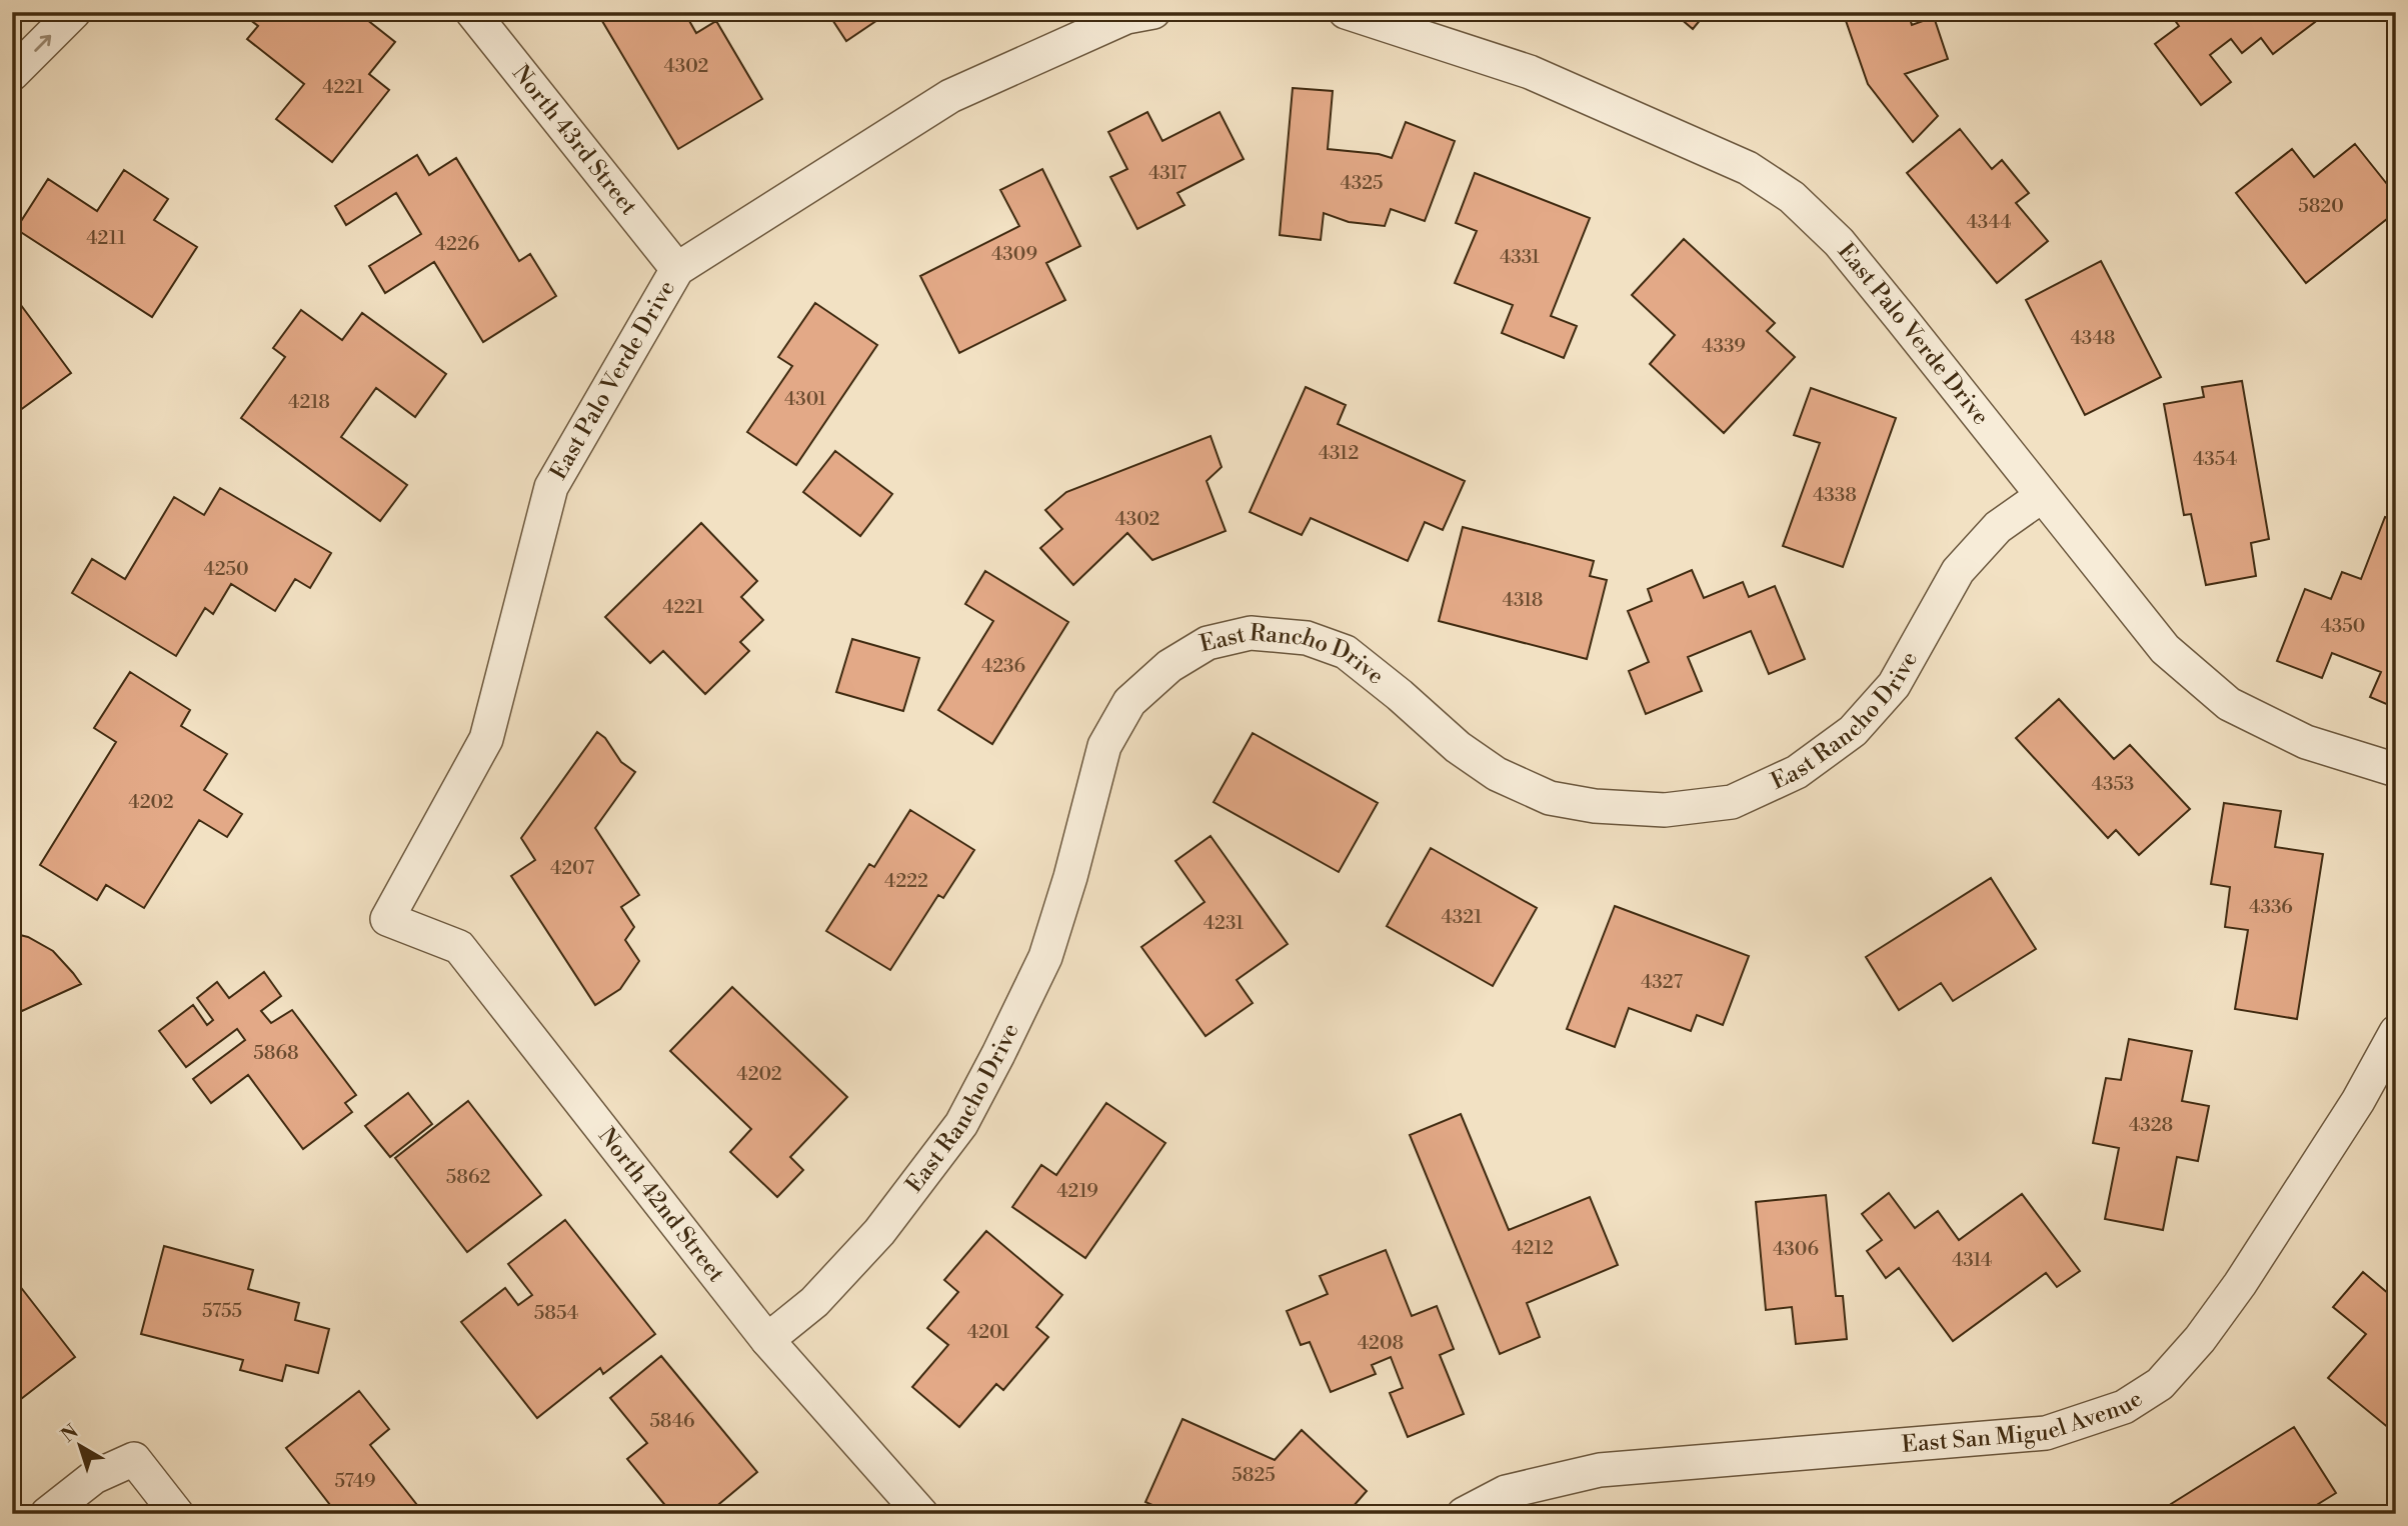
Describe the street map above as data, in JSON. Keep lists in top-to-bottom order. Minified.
{"streets":{"street":["North 43rd Street","East Palo Verde Drive","East Rancho Drive","North 42nd Street","East San Miguel Avenue"]},"crossings":[["North 43rd Street","East Palo Verde Drive"],["East Palo Verde Drive","East Rancho Drive"],["East Palo Verde Drive","North 42nd Street"],["East Rancho Drive","North 42nd Street"]],"house_numbers":["4302","4221","4317","4325","5820","4344","4211","4226","4309","4331","4348","4339","4301","4218","4312","4354","4338","4302","4250","4318","4221","4350","4236","4353","4202","4207","4222","4336","4321","4231","4327","5868","4202","4328","5862","4219","4212","4306","4314","5755","5854","4201","4208","5846","5825","5749"],"north":"top left"}
